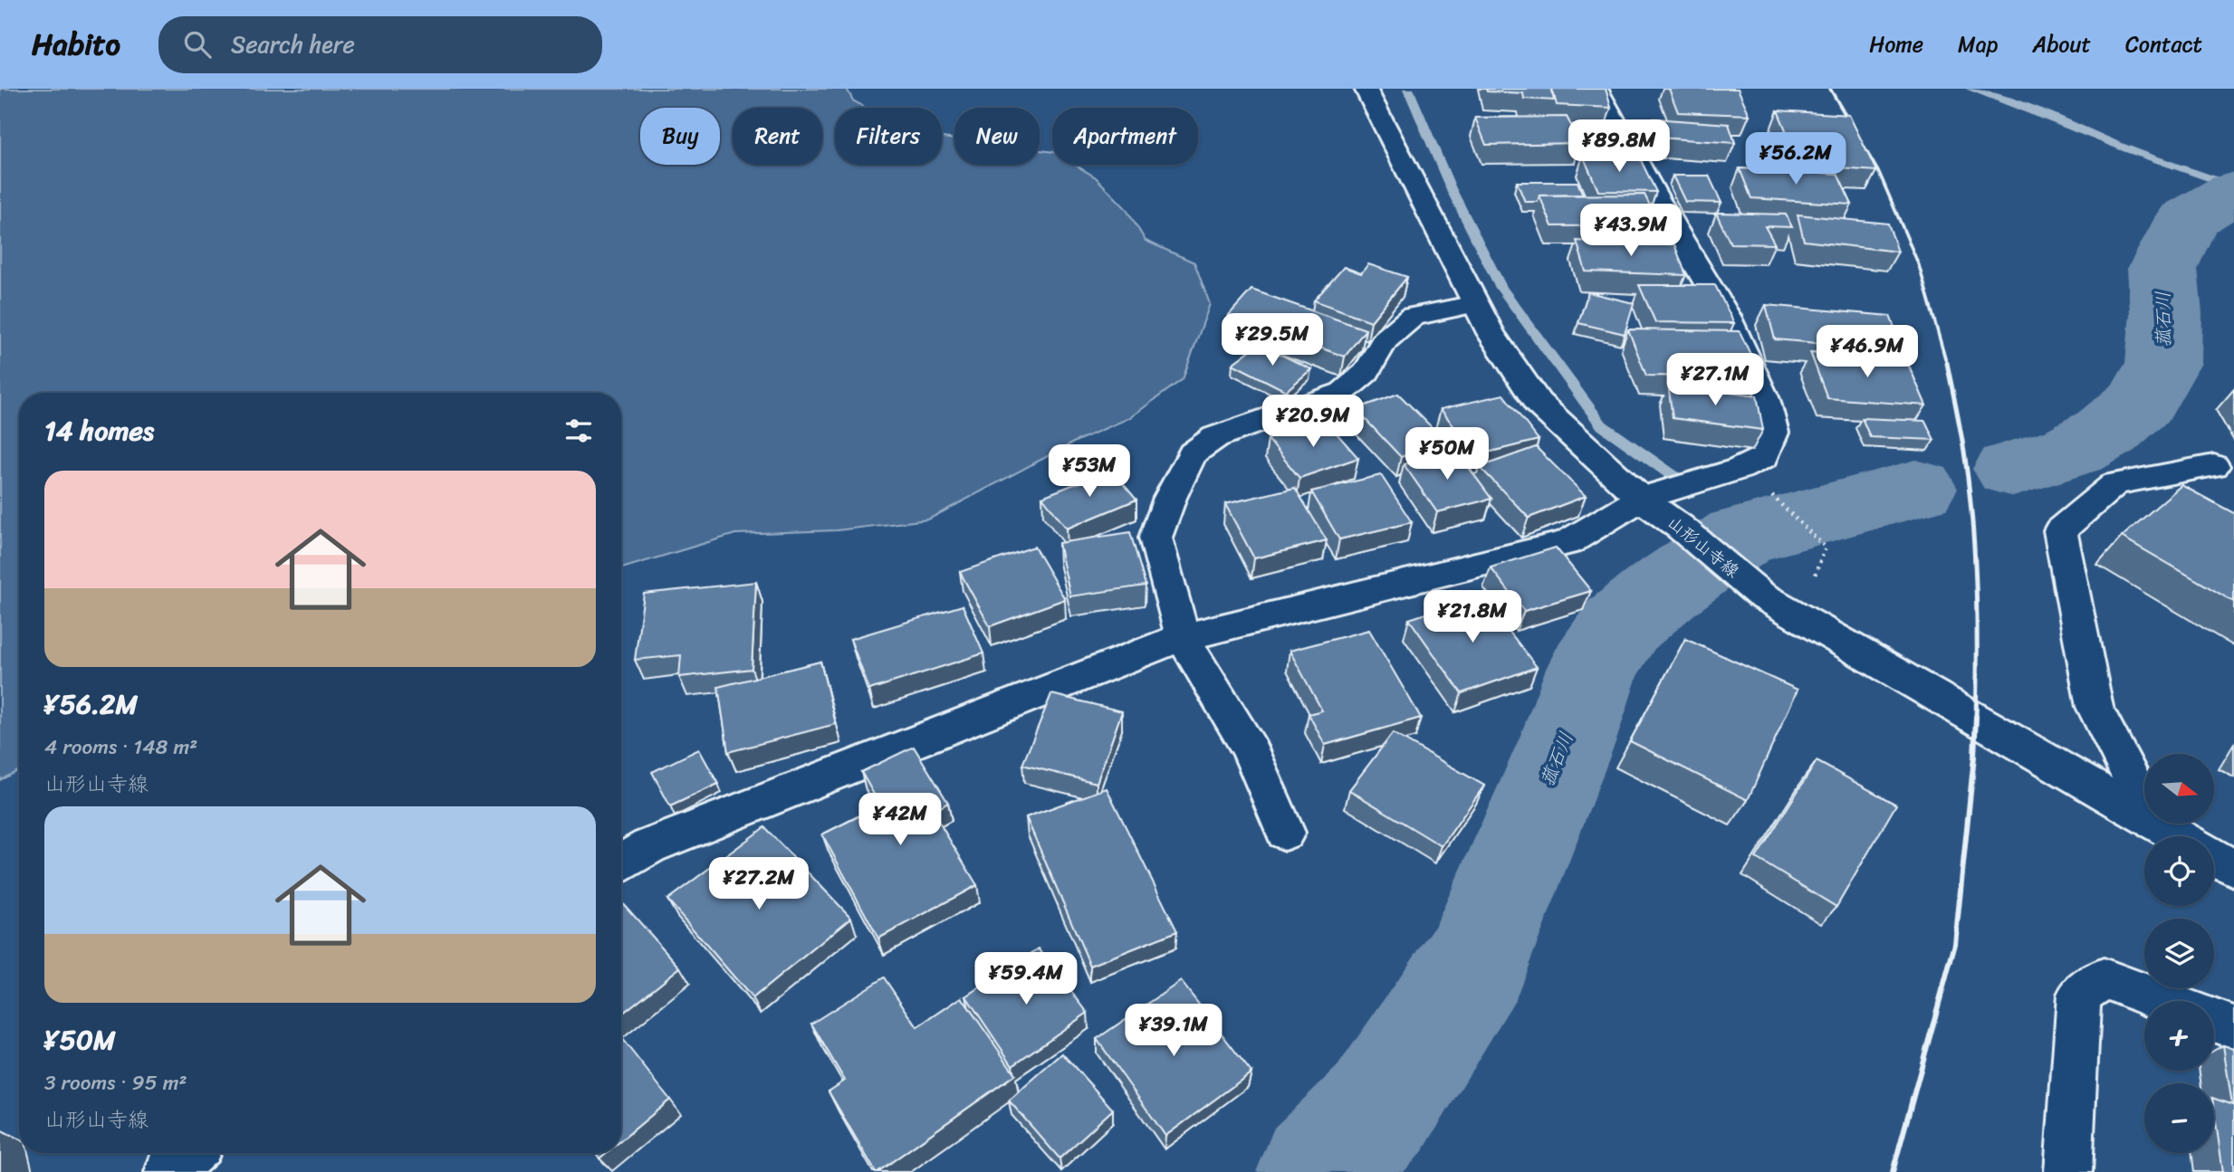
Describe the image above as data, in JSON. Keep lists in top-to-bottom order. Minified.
{"streets":{"main road":["山形山寺線"]},"water":["菰石川"],"north":"right","page":{"header":"Habito","search":"Search here","nav":["Home","Map","About","Contact"],"chip":["Buy","Rent","Filters","New","Apartment"],"price":["¥89.8M","¥56.2M","¥43.9M","¥29.5M","¥46.9M","¥27.1M","¥20.9M","¥50M","¥53M","¥21.8M","¥42M","¥27.2M","¥59.4M","¥39.1M"],"heading":"14 homes","list":[{"name":"¥56.2M","note":"4 rooms · 148 m² · 山形山寺線"},{"name":"¥50M","note":"3 rooms · 95 m² · 山形山寺線"}],"map_buttons":["+","−"]}}
